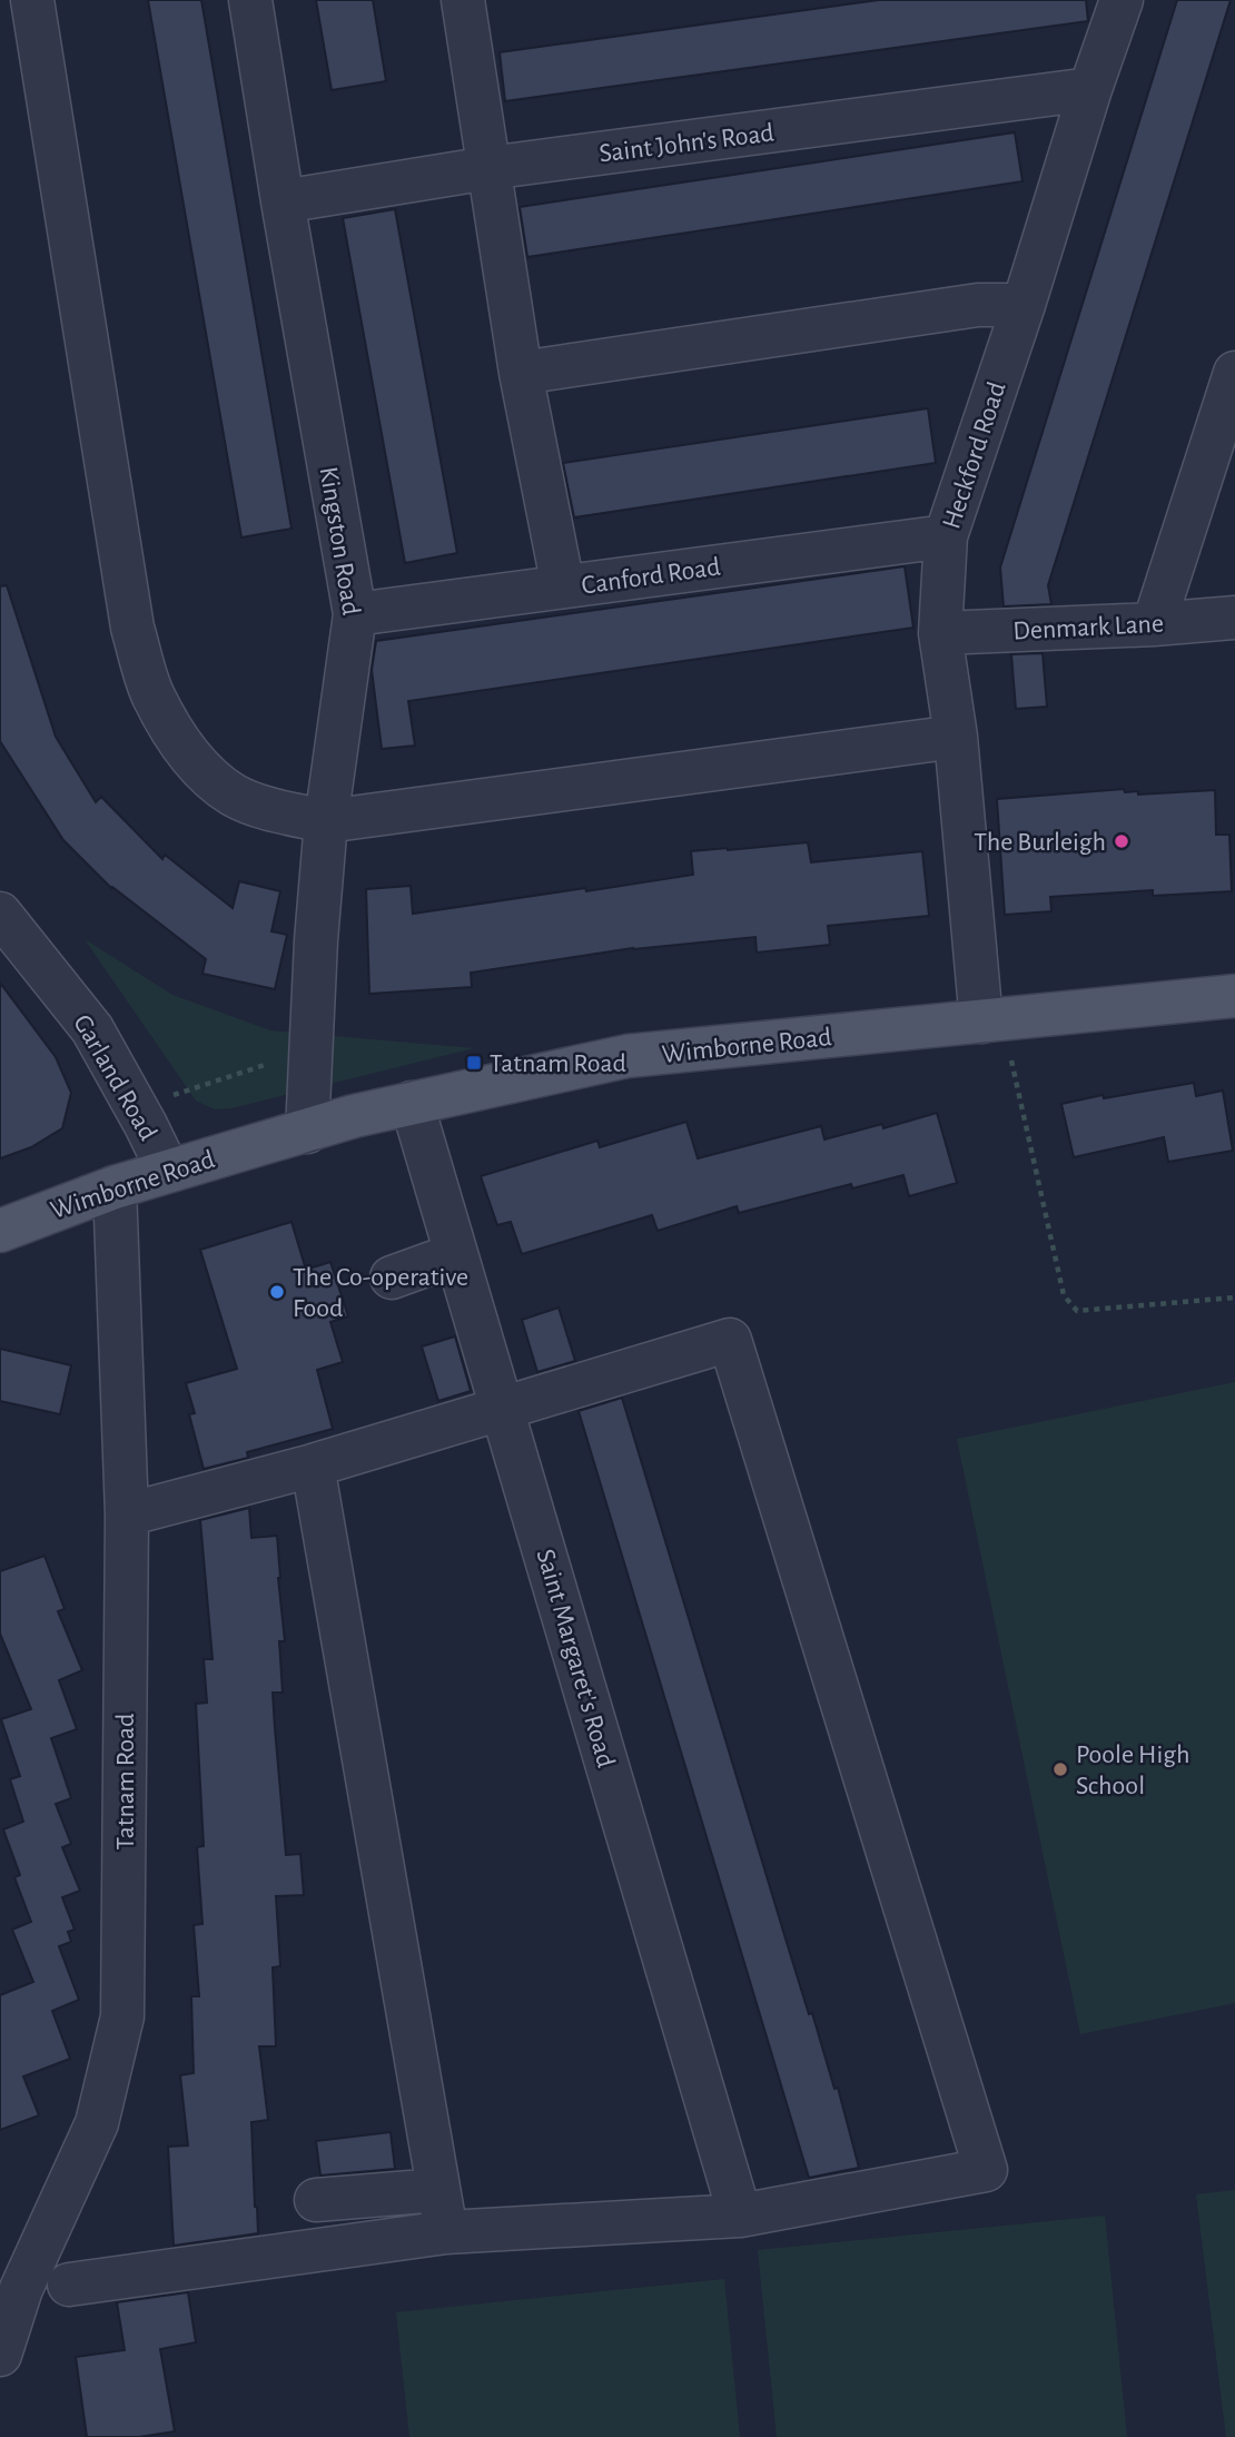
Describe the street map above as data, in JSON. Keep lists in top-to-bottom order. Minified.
{"streets":{"main road":["Wimborne Road"],"street":["Saint John's Road","Heckford Road","Kingston Road","Canford Road","Denmark Lane","Garland Road","Saint Margaret's Road","Tatnam Road"]},"crossings":[["Saint John's Road","Heckford Road"],["Saint John's Road","Kingston Road"],["Heckford Road","Canford Road"],["Heckford Road","Denmark Lane"],["Heckford Road","Wimborne Road"],["Kingston Road","Canford Road"],["Kingston Road","Wimborne Road"],["Wimborne Road","Garland Road"],["Wimborne Road","Saint Margaret's Road"],["Wimborne Road","Tatnam Road"]],"places":{"other":["The Burleigh","The Co-operative Food","Poole High School"],"transit":["Tatnam Road"]}}
